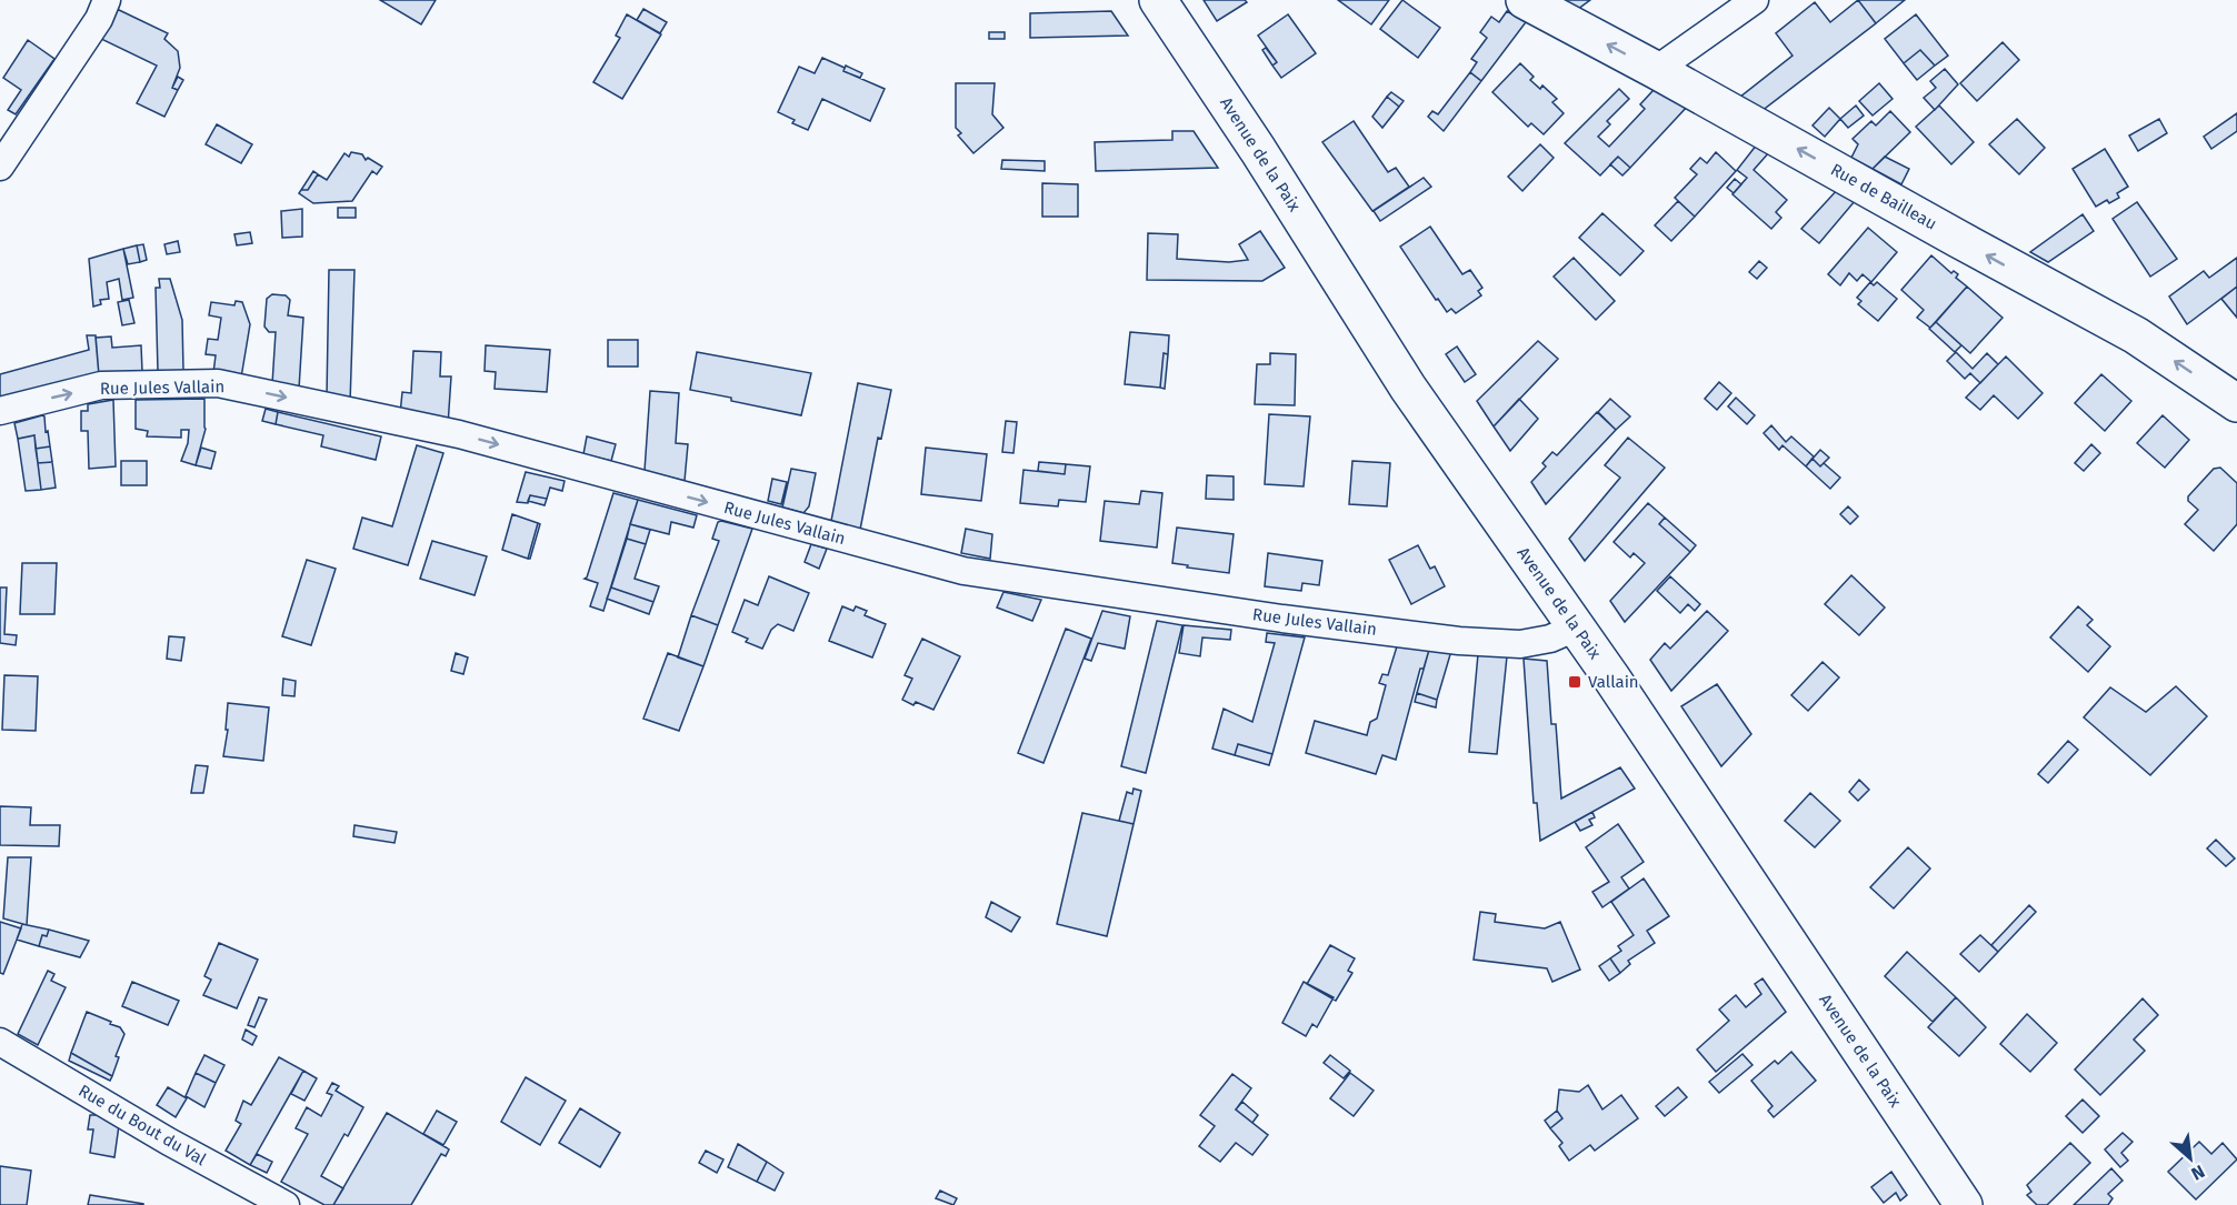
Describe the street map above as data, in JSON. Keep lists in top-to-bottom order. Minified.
{"streets":{"main road":["Avenue de la Paix","Rue de Bailleau"],"street":["Rue Jules Vallain","Rue du Bout du Val"]},"crossings":[["Avenue de la Paix","Rue Jules Vallain"]],"one_way":["Rue de Bailleau","Rue Jules Vallain"],"places":{"transit":["Vallain"]},"north":"bottom right"}
